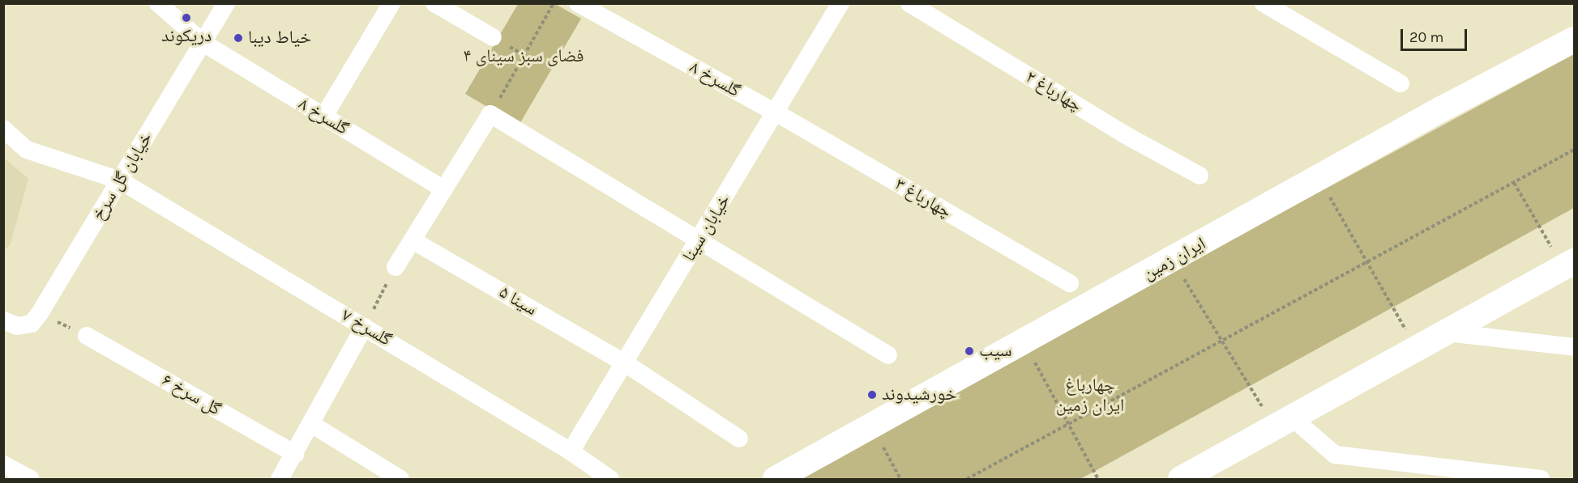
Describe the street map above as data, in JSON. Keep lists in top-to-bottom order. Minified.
{"streets":{"main road":["ایران زمین"],"street":["گلسرخ ۸","چهارباغ ۲","خیابان گل سرخ","چهارباغ ۳","خیابان سینا","سینا ۵","گلسرخ ۷","گل سرخ ۶"]},"crossings":[["گلسرخ ۸","خیابان گل سرخ"],["گلسرخ ۸","چهارباغ ۳"],["گلسرخ ۸","خیابان سینا"],["خیابان گل سرخ","گلسرخ ۷"],["چهارباغ ۳","خیابان سینا"],["خیابان سینا","سینا ۵"],["خیابان سینا","گلسرخ ۷"]],"parks":["فضای سبز سینای ۴","چهارباغ ایران زمین"],"places":["دریکوند","خیاط دیبا","سیب","خورشیدوند"],"scale_bar":"20 m"}
